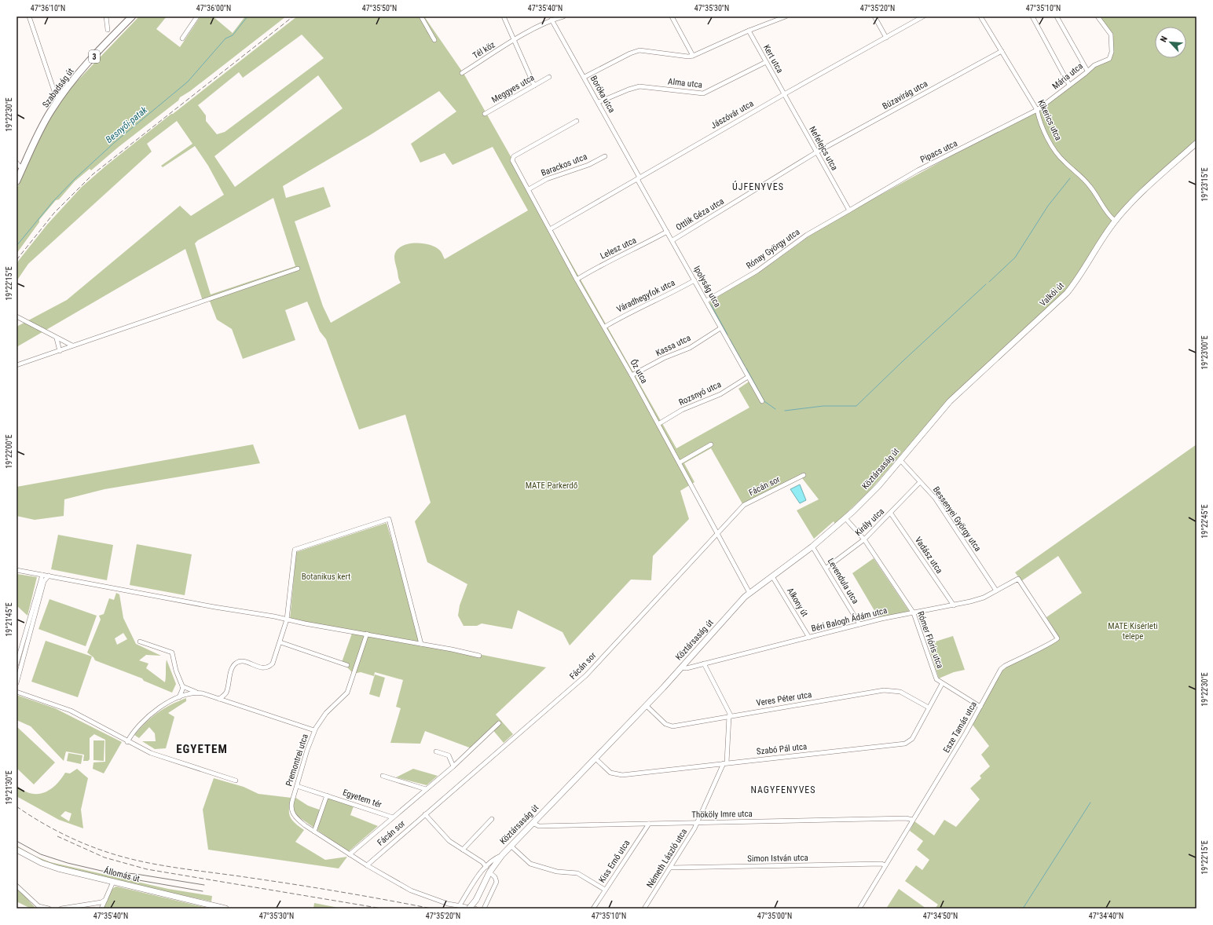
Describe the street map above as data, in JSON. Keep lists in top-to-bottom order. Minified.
{"streets":{"main road":["3","Szabadság út","Valkói út","Köztársaság út","Állomás út"],"street":["Tél köz","Kert utca","Mária utca","Alma utca","Meggyes utca","Boróka utca","Búzavirág utca","Jászóvár utca","Kikerics utca","Nefelejcs utca","Pipacs utca","Barackos utca","Ottlik Géza utca","Lelesz utca","Rónay György utca","Ipolyság utca","Váradhegyfok utca","Kassa utca","Őz utca","Rozsnyó utca","Fácán sor","Bessenyei György utca","Király utca","Vadász utca","Levendula utca","Alkony út","Béri Balogh Ádám utca","Rómer Flóris utca","Veres Péter utca","Esze Tamás utca","Szabó Pál utca","Premontrei utca","Egyetem tér","Thököly Imre utca","Németh László utca","Simon István utca","Kiss Ernő utca"]},"crossings":[["Tél köz","Boróka utca"],["Kert utca","Alma utca"],["Kert utca","Jászóvár utca"],["Kert utca","Nefelejcs utca"],["Mária utca","Kikerics utca"],["Mária utca","Pipacs utca"],["Alma utca","Boróka utca"],["Boróka utca","Jászóvár utca"],["Boróka utca","Ipolyság utca"],["Búzavirág utca","Kikerics utca"],["Búzavirág utca","Nefelejcs utca"],["Búzavirág utca","Ottlik Géza utca"],["Jászóvár utca","Nefelejcs utca"],["Jászóvár utca","Ipolyság utca"],["Jászóvár utca","Őz utca"],["Kikerics utca","Pipacs utca"],["Kikerics utca","Valkói út"],["Nefelejcs utca","Pipacs utca"],["Nefelejcs utca","Ottlik Géza utca"],["Nefelejcs utca","Rónay György utca"],["Pipacs utca","Rónay György utca"],["Barackos utca","Őz utca"],["Ottlik Géza utca","Ipolyság utca"],["Lelesz utca","Ipolyság utca"],["Lelesz utca","Őz utca"],["Rónay György utca","Ipolyság utca"],["Ipolyság utca","Váradhegyfok utca"],["Ipolyság utca","Kassa utca"],["Ipolyság utca","Rozsnyó utca"],["Valkói út","Köztársaság út"],["Váradhegyfok utca","Őz utca"],["Kassa utca","Őz utca"],["Őz utca","Rozsnyó utca"],["Őz utca","Köztársaság út"],["Őz utca","Fácán sor"],["Köztársaság út","Bessenyei György utca"],["Köztársaság út","Levendula utca"],["Köztársaság út","Alkony út"],["Köztársaság út","Béri Balogh Ádám utca"],["Köztársaság út","Rómer Flóris utca"],["Köztársaság út","Veres Péter utca"],["Köztársaság út","Szabó Pál utca"],["Köztársaság út","Premontrei utca"],["Köztársaság út","Thököly Imre utca"],["Fácán sor","Premontrei utca"],["Bessenyei György utca","Király utca"],["Bessenyei György utca","Béri Balogh Ádám utca"],["Király utca","Vadász utca"],["Király utca","Levendula utca"],["Király utca","Rómer Flóris utca"],["Vadász utca","Béri Balogh Ádám utca"],["Levendula utca","Béri Balogh Ádám utca"],["Alkony út","Béri Balogh Ádám utca"],["Béri Balogh Ádám utca","Rómer Flóris utca"],["Béri Balogh Ádám utca","Esze Tamás utca"],["Rómer Flóris utca","Esze Tamás utca"],["Rómer Flóris utca","Szabó Pál utca"],["Veres Péter utca","Szabó Pál utca"],["Veres Péter utca","Németh László utca"],["Esze Tamás utca","Thököly Imre utca"],["Esze Tamás utca","Simon István utca"],["Szabó Pál utca","Németh László utca"],["Premontrei utca","Egyetem tér"],["Thököly Imre utca","Németh László utca"],["Thököly Imre utca","Kiss Ernő utca"],["Németh László utca","Simon István utca"]],"districts":["ÚJFENYVES","EGYETEM","NAGYFENYVES"],"water":["Besnyői-patak"],"parks":["MATE Parkerdő","Botanikus kert","MATE Kísérleti telepe"],"north":"top left","coordinates":["47°36'10\"N","47°36'00\"N","47°35'50\"N","47°35'40\"N","47°35'30\"N","47°35'20\"N","47°35'10\"N","19°22'30\"E","19°23'15\"E","19°22'15\"E","19°23'00\"E","19°22'00\"E","19°22'45\"E","19°21'45\"E","19°21'30\"E","47°35'00\"N","47°34'50\"N","47°34'40\"N"]}
